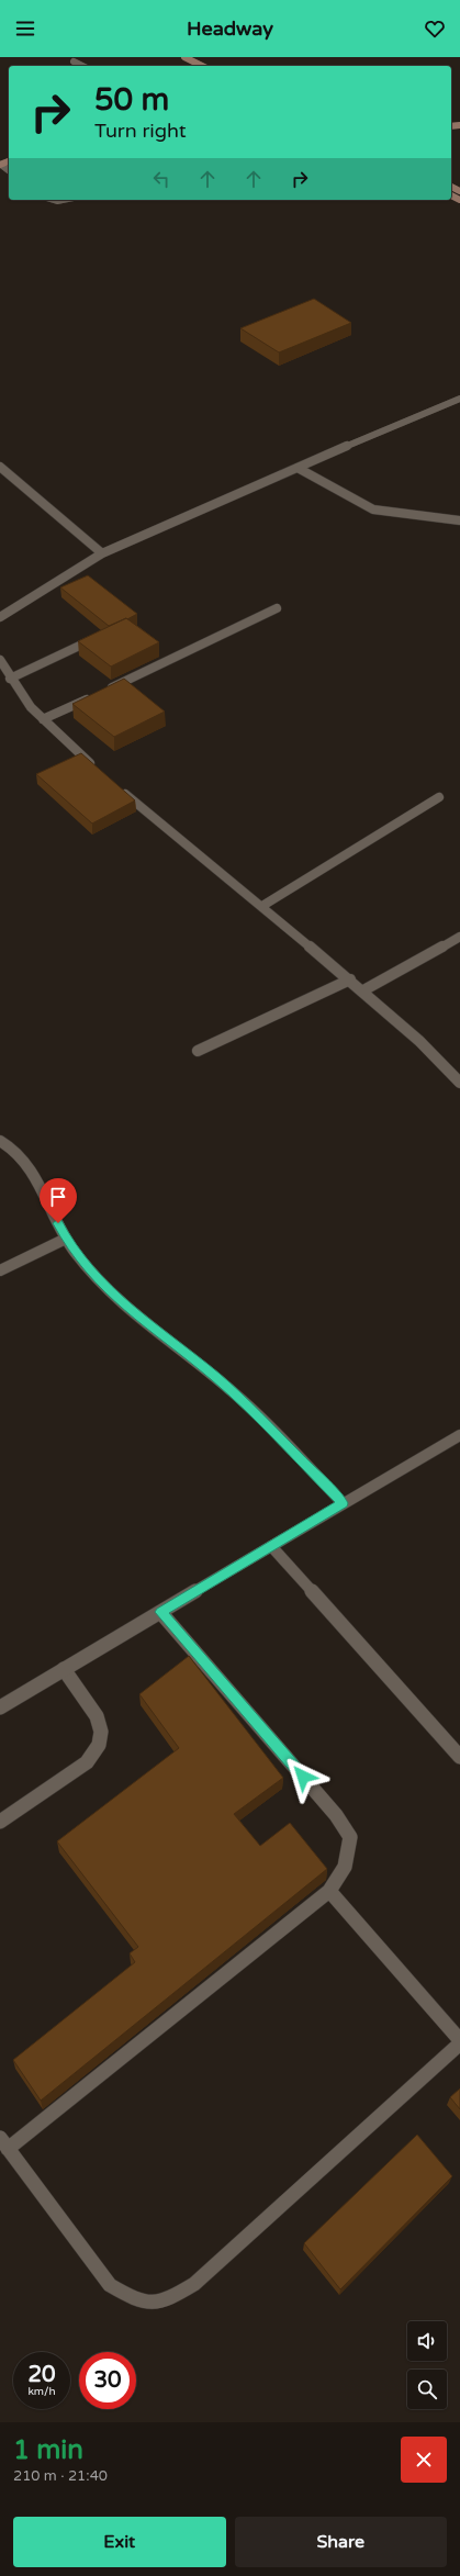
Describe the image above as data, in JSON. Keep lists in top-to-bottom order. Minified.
{"page":{"header":"Headway","turn":["50 m","Turn right"],"speed":"20 km/h","limit":"30","heading":["1 min","210 m · 21:40"],"buttons":["Exit","Share"]}}
